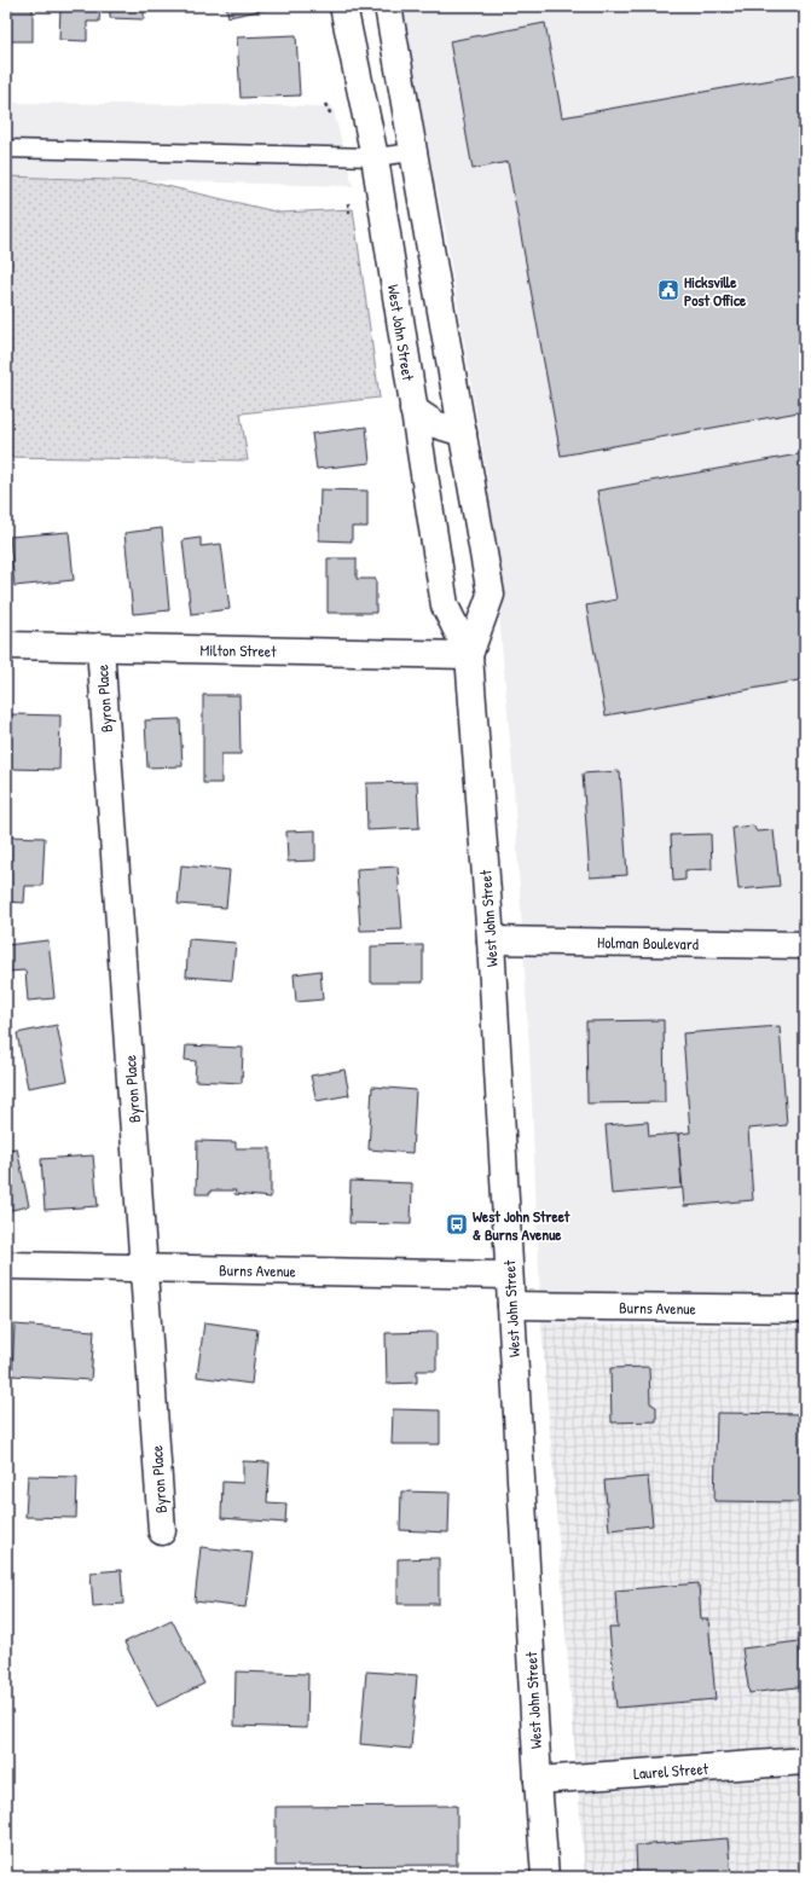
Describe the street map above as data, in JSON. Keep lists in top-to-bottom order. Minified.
{"streets":{"street":["West John Street","Milton Street","Byron Place","Holman Boulevard","Burns Avenue","Laurel Street"]},"crossings":[["West John Street","Milton Street"],["West John Street","Holman Boulevard"],["West John Street","Burns Avenue"],["West John Street","Laurel Street"],["Milton Street","Byron Place"],["Byron Place","Burns Avenue"]],"places":{"public building":["Hicksville Post Office"],"bus stop":["West John Street & Burns Avenue"]}}
